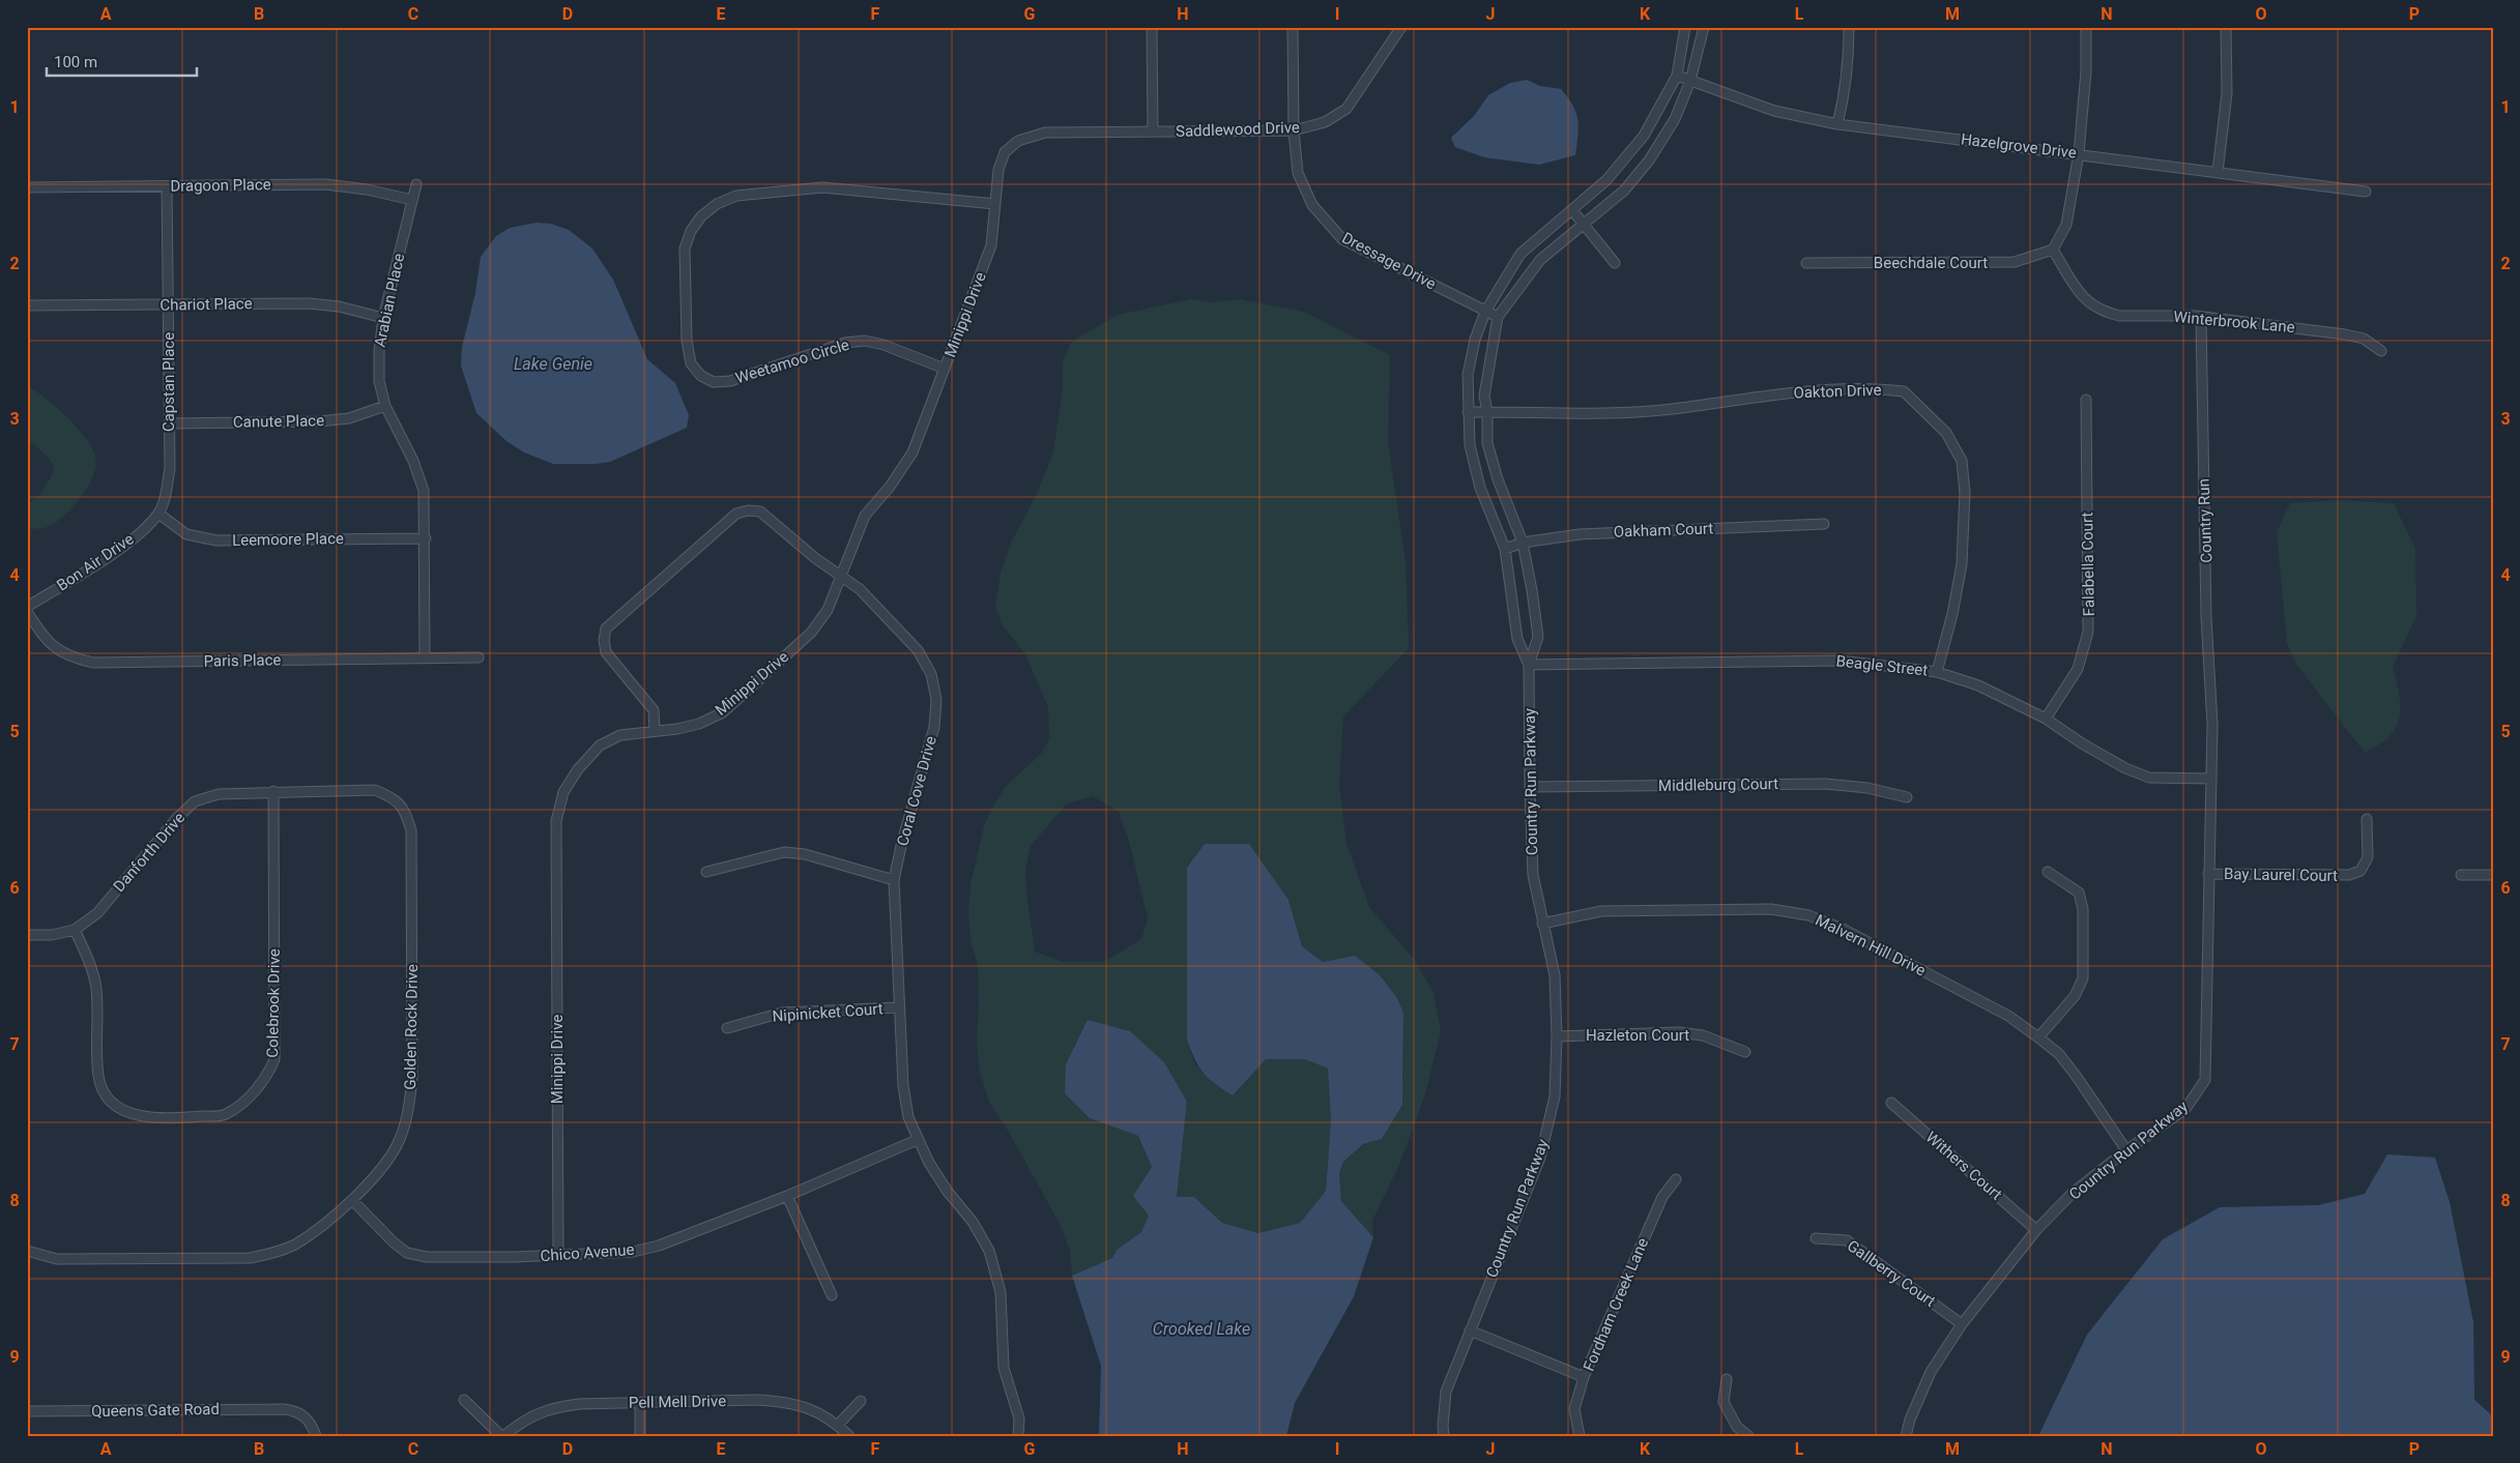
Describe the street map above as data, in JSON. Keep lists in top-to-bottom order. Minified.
{"streets":{"street":["Saddlewood Drive","Hazelgrove Drive","Dragoon Place","Dressage Drive","Beechdale Court","Arabian Place","Chariot Place","Minippi Drive","Winterbrook Lane","Weetamoo Circle","Capstan Place","Oakton Drive","Canute Place","Country Run","Oakham Court","Leemoore Place","Bon Air Drive","Falabella Court","Paris Place","Beagle Street","Country Run Parkway","Middleburg Court","Coral Cove Drive","Danforth Drive","Bay Laurel Court","Malvern Hill Drive","Colebrook Drive","Nipinicket Court","Golden Rock Drive","Hazleton Court","Withers Court","Chico Avenue","Gallberry Court","Fordham Creek Lane","Pell Mell Drive","Queens Gate Road"]},"crossings":[["Saddlewood Drive","Dressage Drive"],["Saddlewood Drive","Minippi Drive"],["Hazelgrove Drive","Country Run Parkway"],["Dragoon Place","Arabian Place"],["Dragoon Place","Capstan Place"],["Dressage Drive","Country Run Parkway"],["Beechdale Court","Winterbrook Lane"],["Arabian Place","Chariot Place"],["Arabian Place","Canute Place"],["Arabian Place","Leemoore Place"],["Arabian Place","Paris Place"],["Chariot Place","Capstan Place"],["Minippi Drive","Weetamoo Circle"],["Minippi Drive","Coral Cove Drive"],["Minippi Drive","Chico Avenue"],["Winterbrook Lane","Country Run"],["Capstan Place","Canute Place"],["Capstan Place","Leemoore Place"],["Capstan Place","Bon Air Drive"],["Oakton Drive","Beagle Street"],["Oakton Drive","Country Run Parkway"],["Country Run","Country Run Parkway"],["Oakham Court","Country Run Parkway"],["Leemoore Place","Bon Air Drive"],["Falabella Court","Beagle Street"],["Beagle Street","Country Run Parkway"],["Country Run Parkway","Middleburg Court"],["Country Run Parkway","Bay Laurel Court"],["Country Run Parkway","Malvern Hill Drive"],["Country Run Parkway","Hazleton Court"],["Country Run Parkway","Withers Court"],["Country Run Parkway","Gallberry Court"],["Coral Cove Drive","Nipinicket Court"],["Coral Cove Drive","Chico Avenue"],["Danforth Drive","Colebrook Drive"],["Danforth Drive","Golden Rock Drive"],["Golden Rock Drive","Chico Avenue"]],"water":["Lake Genie","Crooked Lake"],"scale_bar":"100 m","grid":{"columns":["A","B","C","D","E","F","G","H","I","J","K","L","M","N","O","P"],"rows":["1","2","3","4","5","6","7","8","9"]}}
